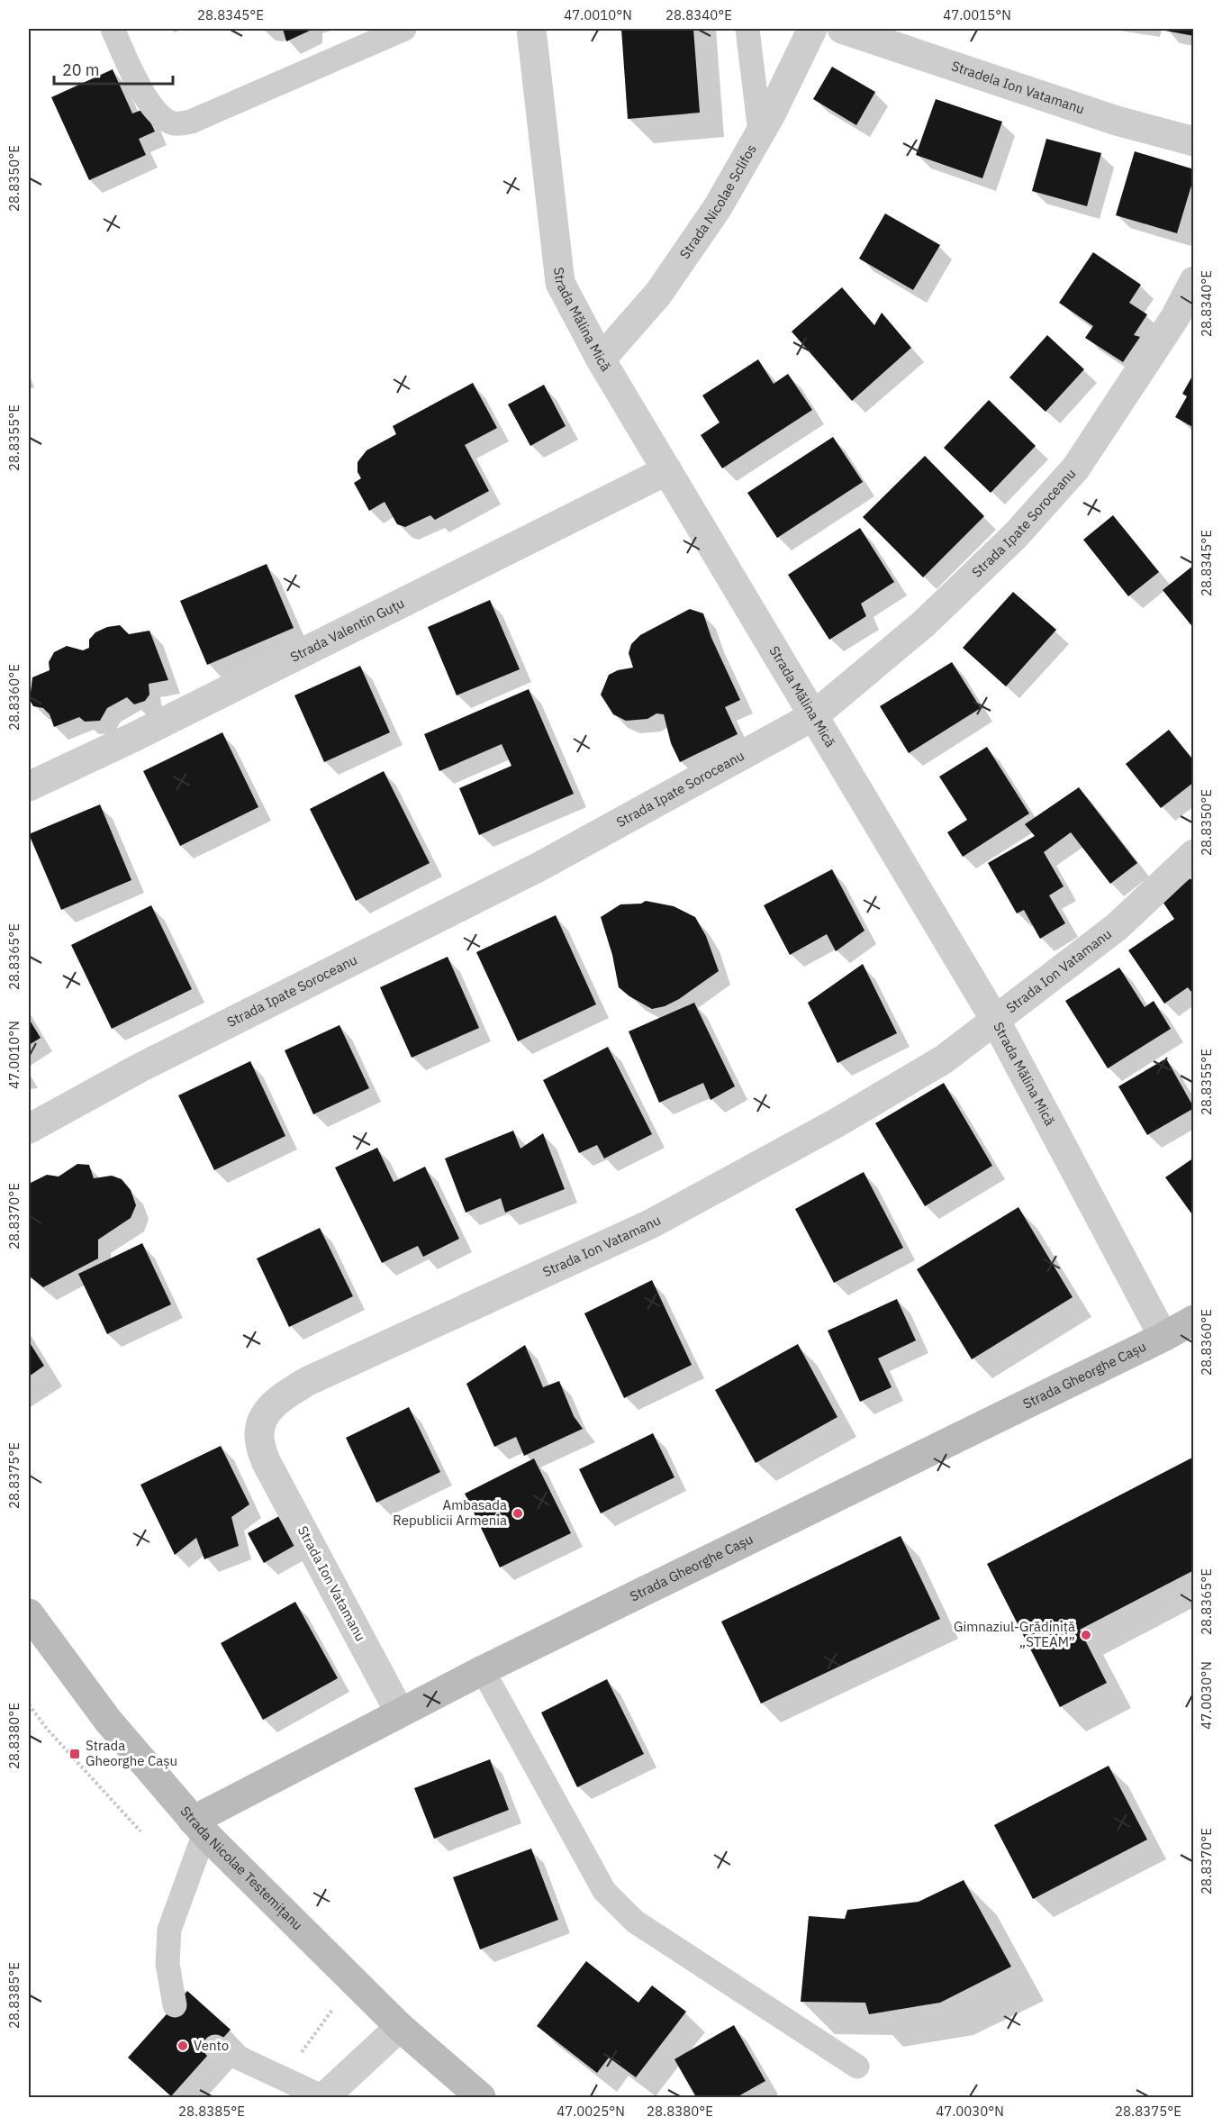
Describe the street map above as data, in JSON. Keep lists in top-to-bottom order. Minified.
{"streets":{"street":["Stradela Ion Vatamanu","Strada Nicolae Sclifos","Strada Mălina Mică","Strada Ipate Soroceanu","Strada Valentin Guțu","Strada Ion Vatamanu","Strada Gheorghe Cașu","Strada Nicolae Testemițanu"]},"crossings":[["Strada Nicolae Sclifos","Strada Mălina Mică"],["Strada Mălina Mică","Strada Ipate Soroceanu"],["Strada Mălina Mică","Strada Valentin Guțu"],["Strada Mălina Mică","Strada Ion Vatamanu"],["Strada Mălina Mică","Strada Gheorghe Cașu"],["Strada Ion Vatamanu","Strada Gheorghe Cașu"],["Strada Gheorghe Cașu","Strada Nicolae Testemițanu"]],"places":{"other":["Ambasada Republicii Armenia","Gimnaziul-Grădiniță „STEAM”","Vento"],"transit":["Strada Gheorghe Cașu"]},"scale_bar":"20 m","coordinates":["28.8345°E","47.0010°N","28.8340°E","47.0015°N","28.8350°E","28.8355°E","28.8360°E","28.8365°E","28.8370°E","28.8375°E","47.0030°N","28.8380°E","28.8385°E","47.0025°N"]}
